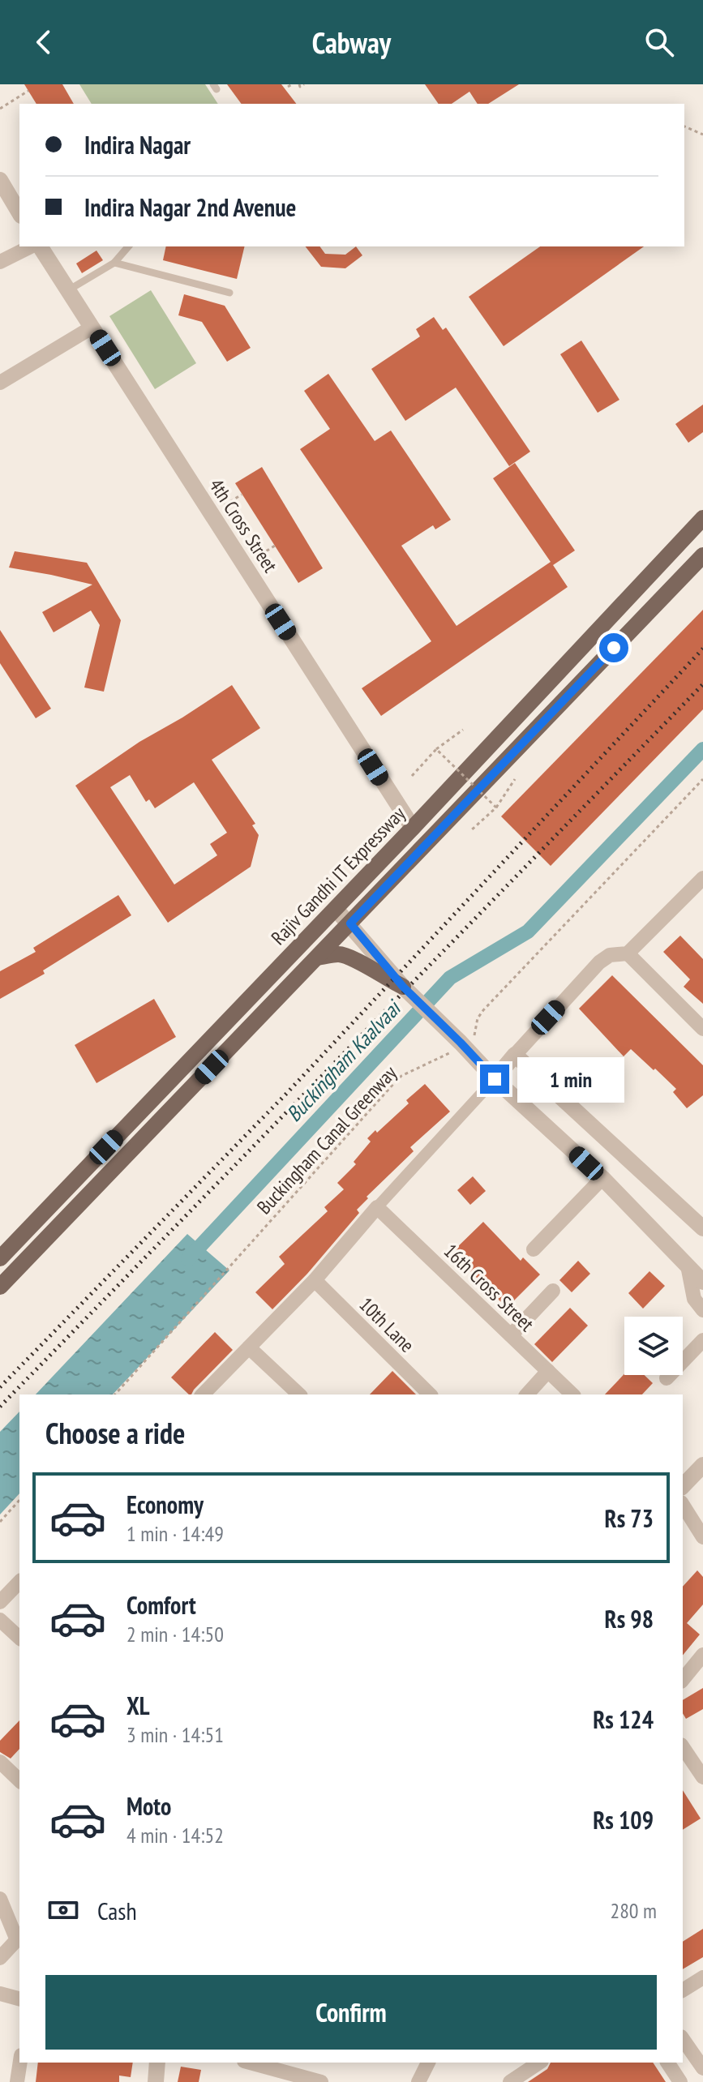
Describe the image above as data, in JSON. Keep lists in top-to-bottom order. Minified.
{"streets":{"main road":["Rajiv Gandhi IT Expressway"],"street":["4th Cross Street","16th Cross Street","10th Lane"],"path":["Buckingham Canal Greenway"]},"crossings":[["4th Cross Street","Rajiv Gandhi IT Expressway"]],"water":["Buckingham Kaalvaai"],"page":{"header":"Cabway","banner":["Indira Nagar","Indira Nagar 2nd Avenue"],"bubble":"1 min","heading":"Choose a ride","list":[{"name":"Economy","note":"1 min · 14:49","value":"Rs 73"},{"name":"Comfort","note":"2 min · 14:50","value":"Rs 98"},{"name":"XL","note":"3 min · 14:51","value":"Rs 124"},{"name":"Moto","note":"4 min · 14:52","value":"Rs 109"}],"pay":["Cash","280 m"],"buttons":"Confirm"}}
